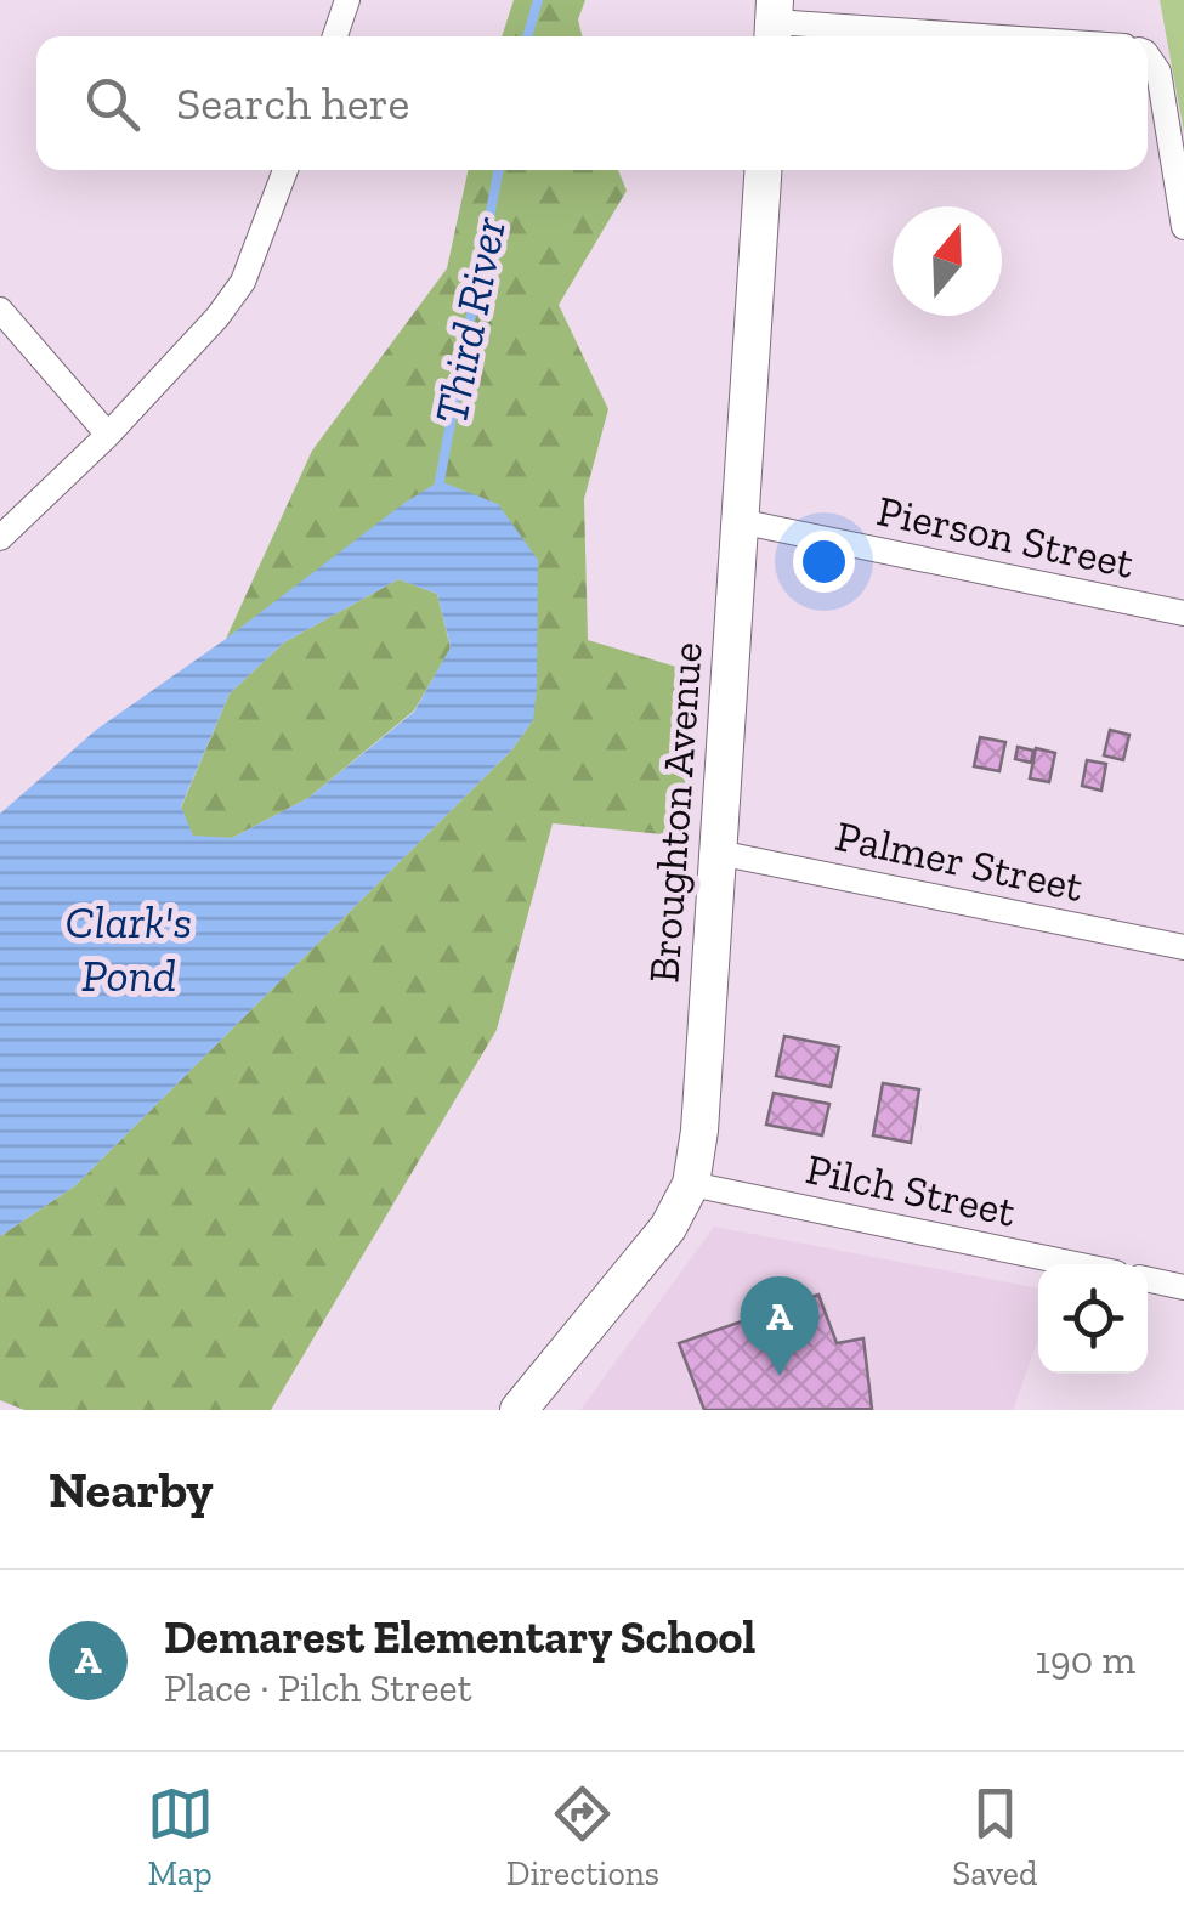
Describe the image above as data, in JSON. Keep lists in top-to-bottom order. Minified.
{"streets":{"street":["Pierson Street","Broughton Avenue","Palmer Street","Pilch Street"]},"crossings":[["Pierson Street","Broughton Avenue"],["Broughton Avenue","Palmer Street"],["Broughton Avenue","Pilch Street"]],"water":["Third River","Clark's Pond"],"north":"top","page":{"search":"Search here","pins":"A","heading":"Nearby","list":[{"mark":"A","name":"Demarest Elementary School","note":"Place · Pilch Street","value":"190 m"}],"nav":["Map","Directions","Saved"]}}
